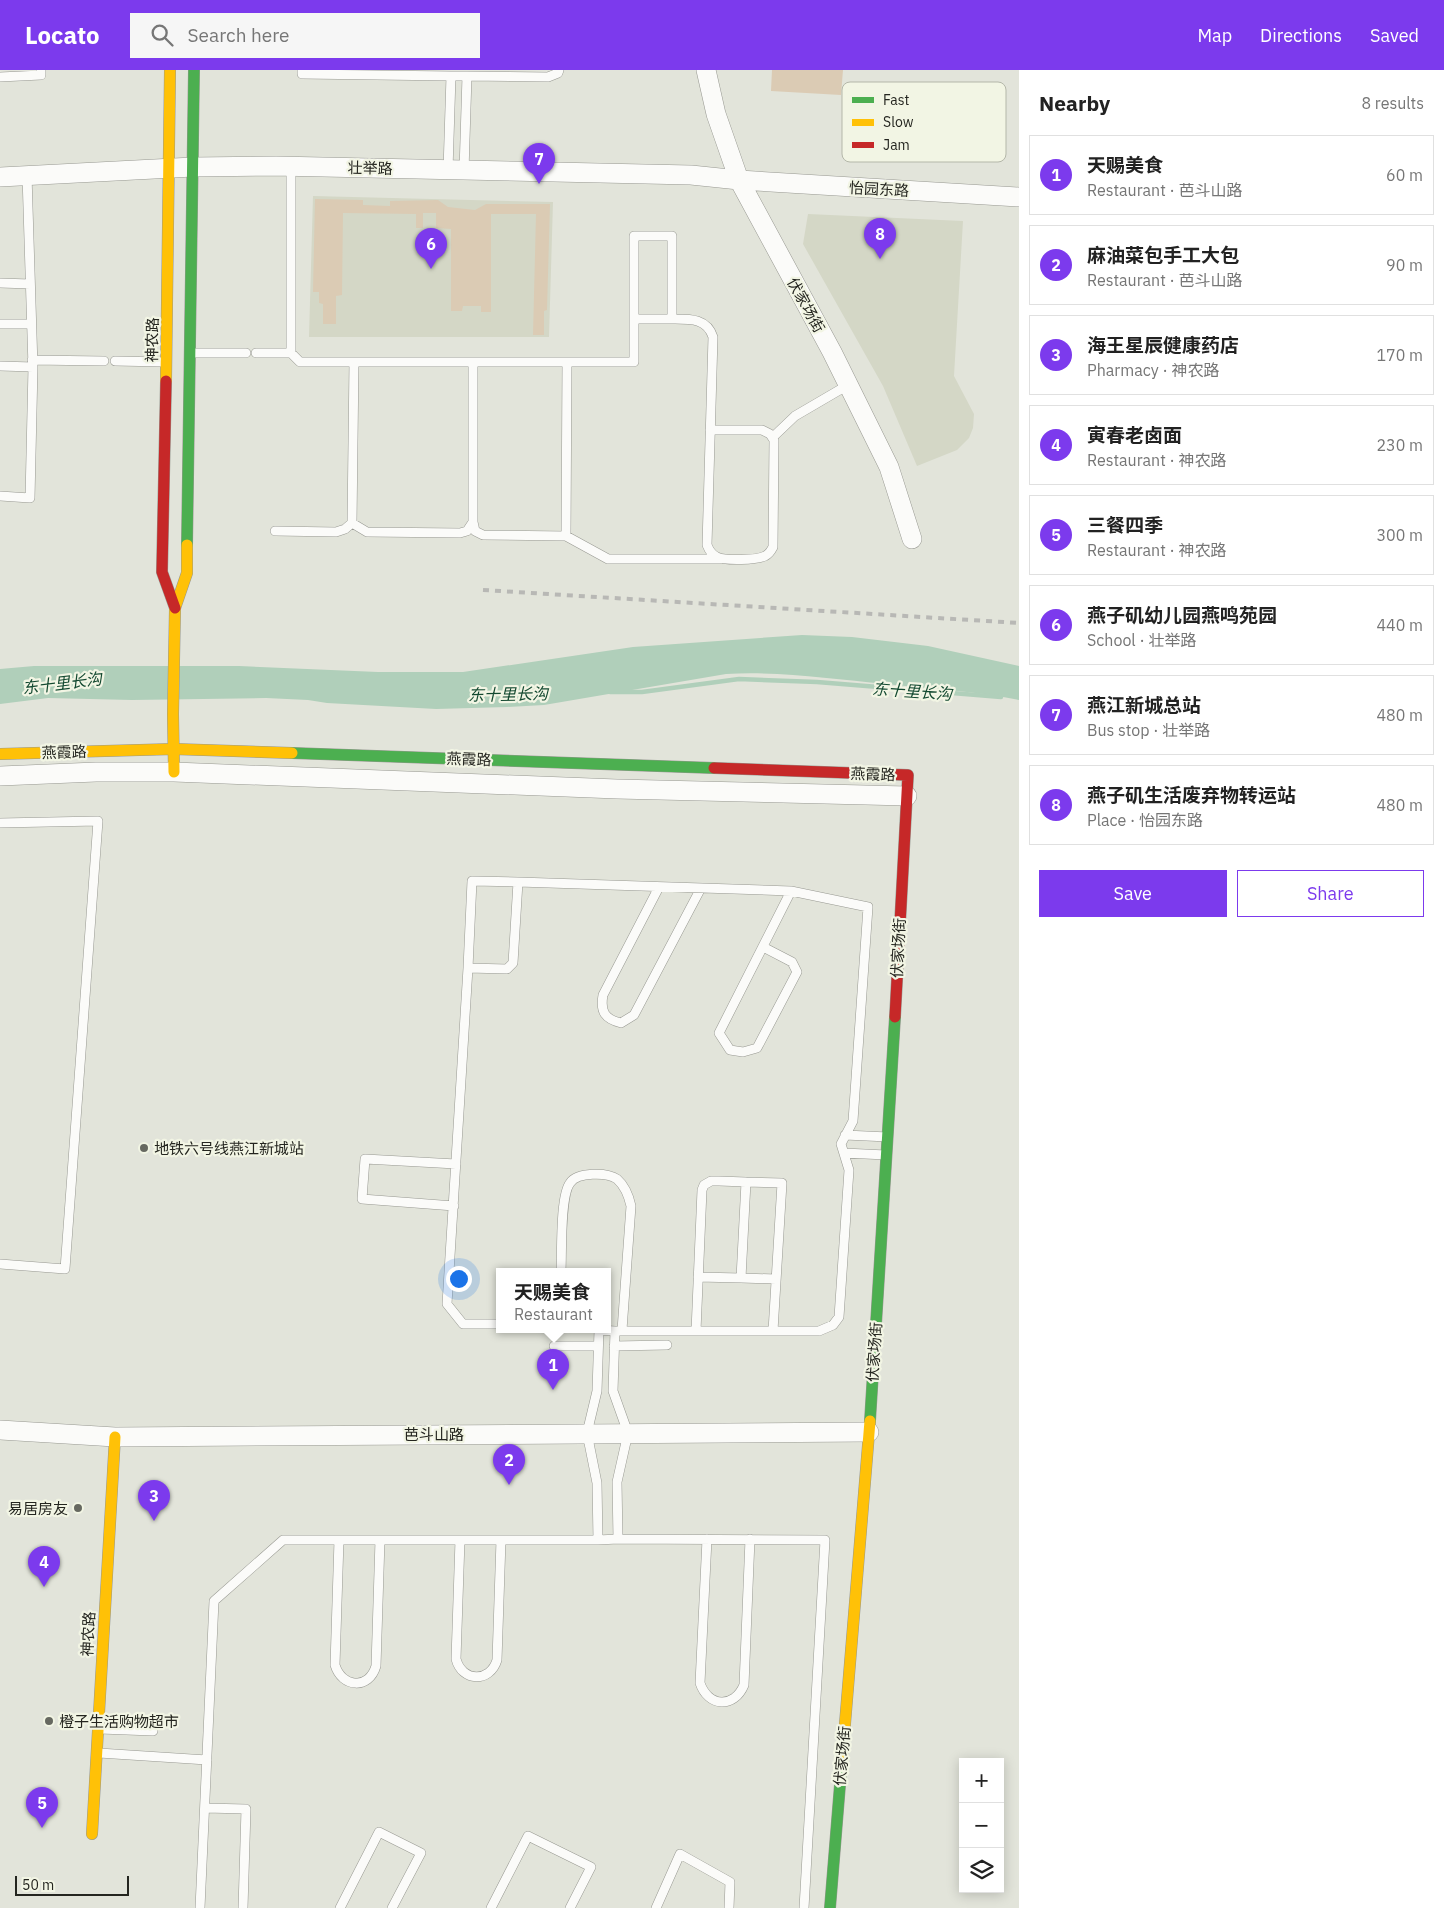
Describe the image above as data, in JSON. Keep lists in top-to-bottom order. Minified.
{"streets":{"street":["壮举路","怡园东路","伏家场街","神农路","燕霞路","芭斗山路"]},"crossings":[["壮举路","怡园东路"],["壮举路","伏家场街"],["壮举路","神农路"],["怡园东路","伏家场街"],["伏家场街","燕霞路"],["伏家场街","芭斗山路"],["神农路","燕霞路"],["神农路","芭斗山路"]],"water":["东十里长沟"],"places":["地铁六号线燕江新城站","易居房友","橙子生活购物超市"],"legend":["Fast","Slow","Jam"],"scale_bar":"50 m","page":{"header":"Locato","search":"Search here","nav":["Map","Directions","Saved"],"heading":["Nearby","8 results"],"list":[{"mark":"1","name":"天赐美食","note":"Restaurant · 芭斗山路","value":"60 m"},{"mark":"2","name":"麻油菜包手工大包","note":"Restaurant · 芭斗山路","value":"90 m"},{"mark":"3","name":"海王星辰健康药店","note":"Pharmacy · 神农路","value":"170 m"},{"mark":"4","name":"寅春老卤面","note":"Restaurant · 神农路","value":"230 m"},{"mark":"5","name":"三餐四季","note":"Restaurant · 神农路","value":"300 m"},{"mark":"6","name":"燕子矶幼儿园燕鸣苑园","note":"School · 壮举路","value":"440 m"},{"mark":"7","name":"燕江新城总站","note":"Bus stop · 壮举路","value":"480 m"},{"mark":"8","name":"燕子矶生活废弃物转运站","note":"Place · 怡园东路","value":"480 m"}],"pins":["7","8","6","1","2","3","4","5"],"buttons":["Save","Share"],"popup":["天赐美食","Restaurant"],"map_buttons":["+","−"],"scale":"50 m"}}
